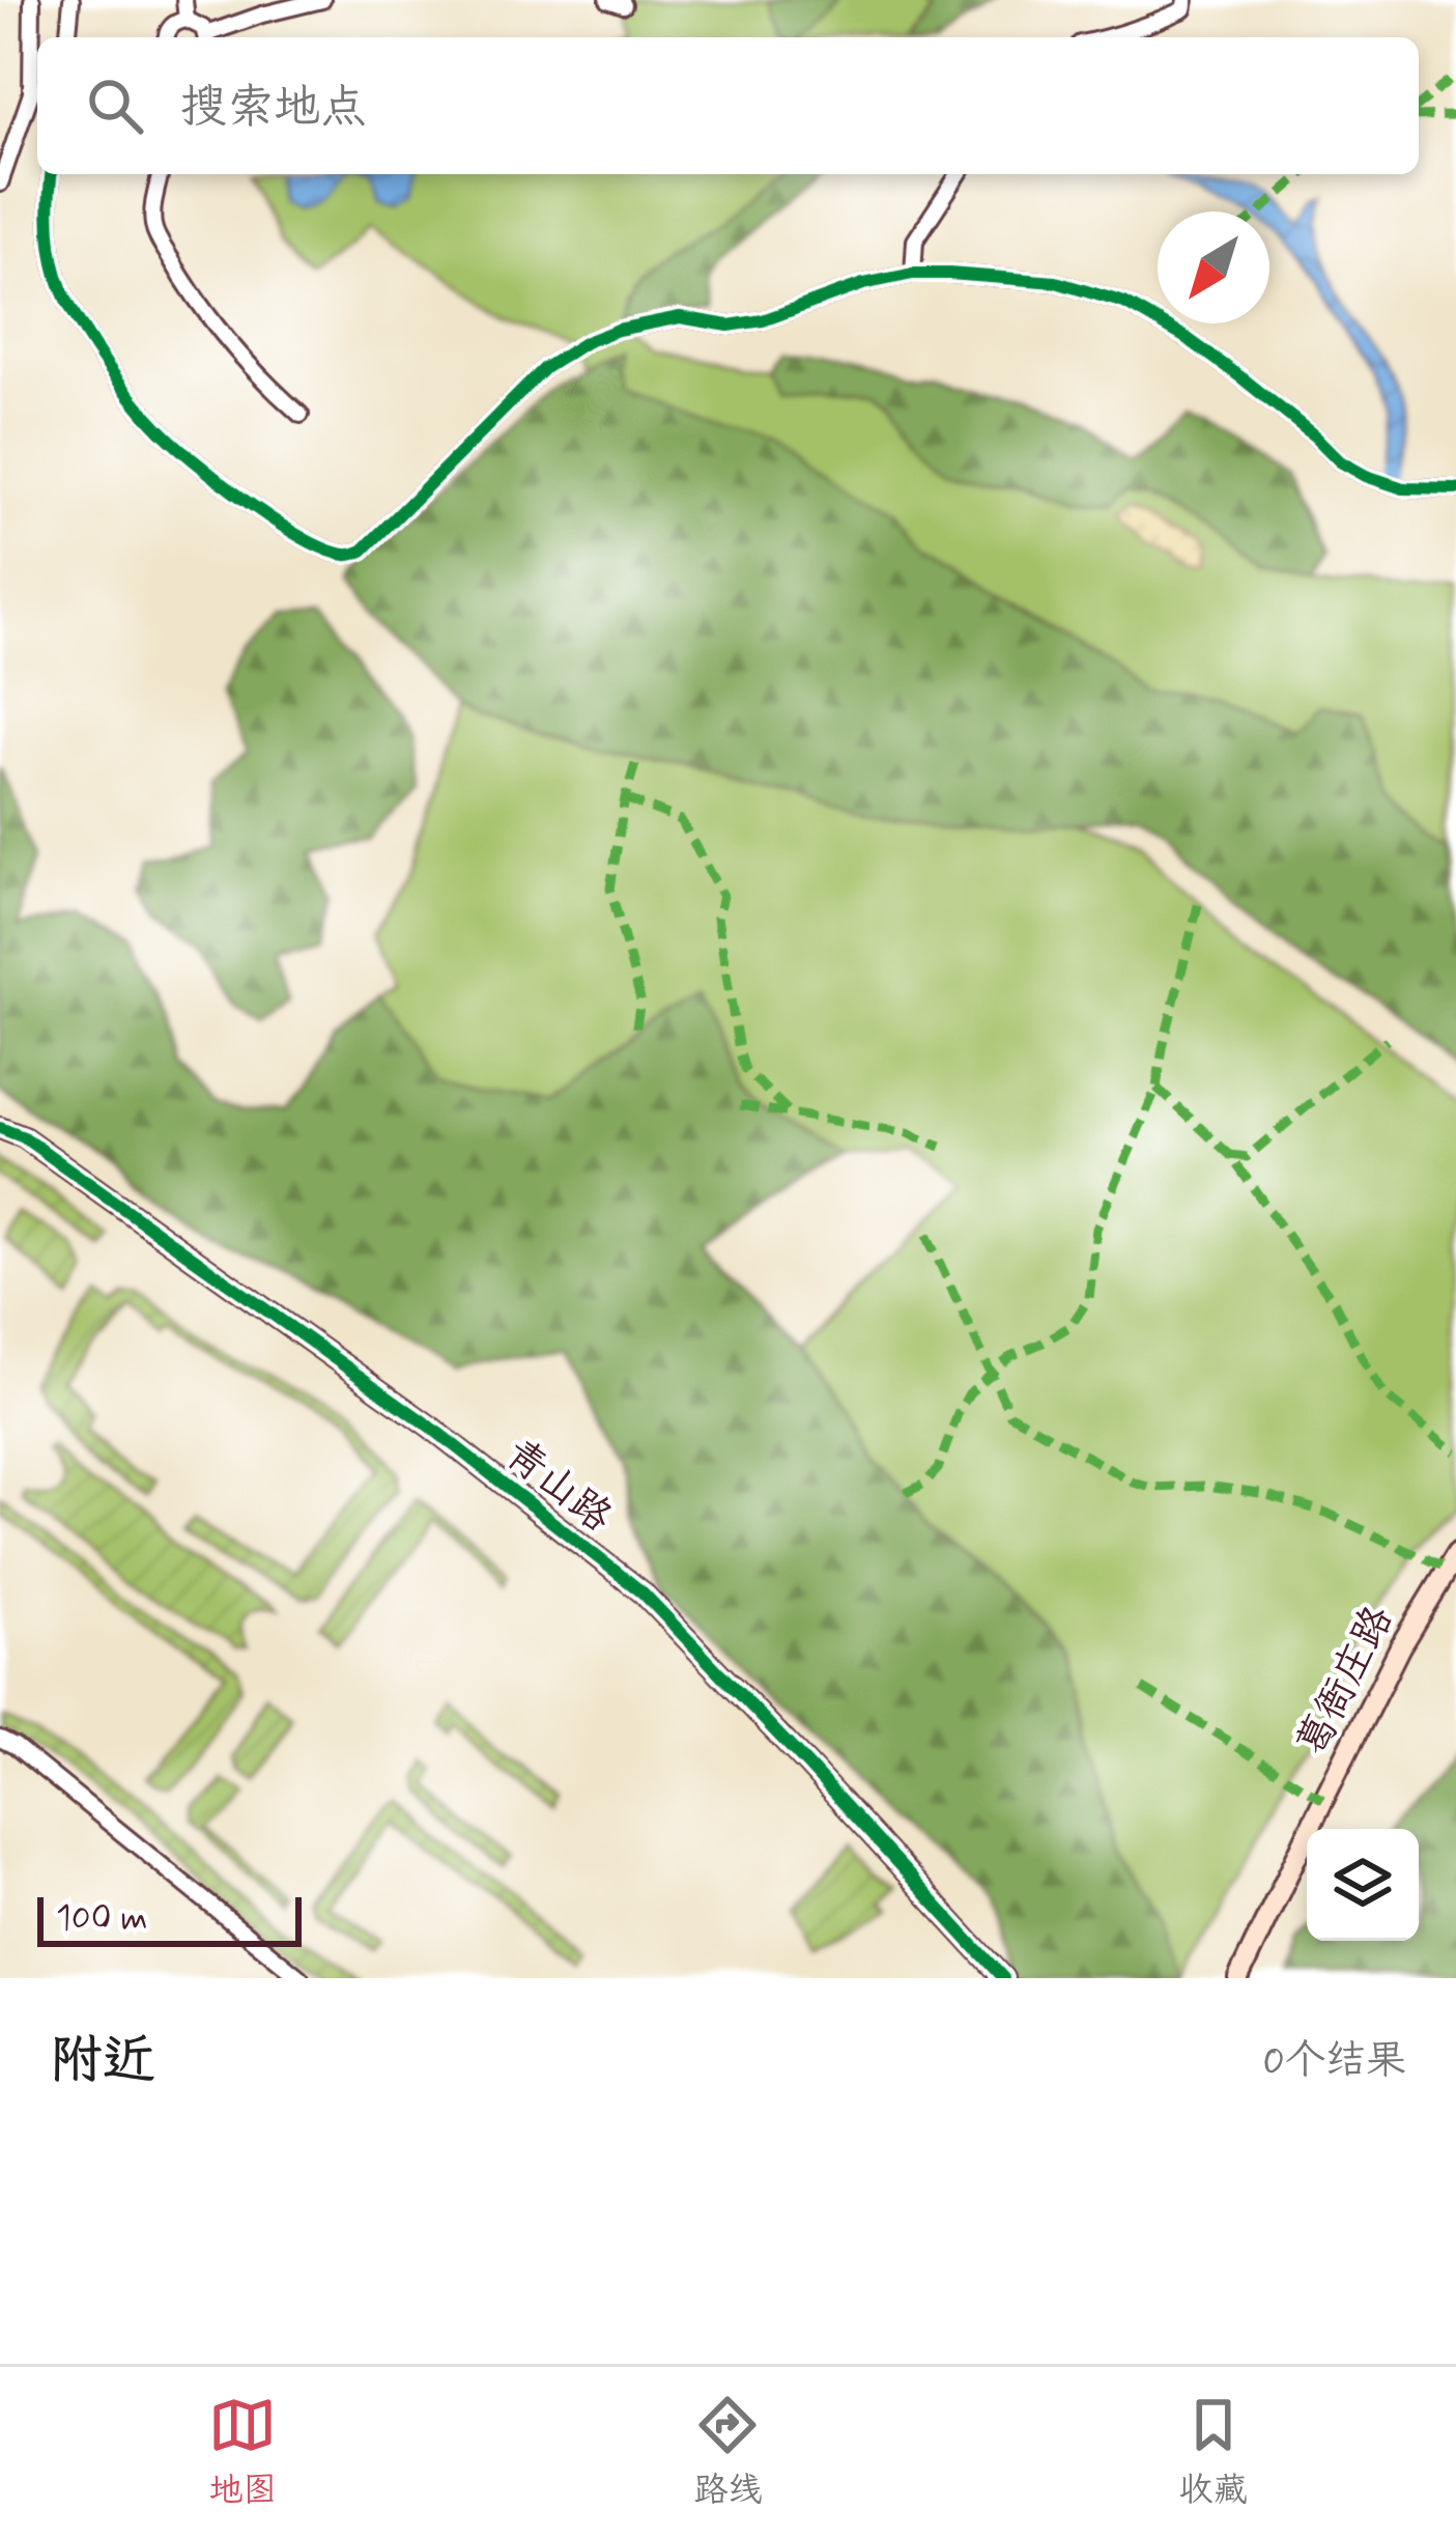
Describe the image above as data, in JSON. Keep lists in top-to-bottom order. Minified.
{"streets":{"street":["青山路","葛衙庄路"]},"scale_bar":"100 m","north":"bottom left","page":{"search":"搜索地点","scale":"100 m","heading":["附近","0个结果"],"nav":["地图","路线","收藏"]}}
